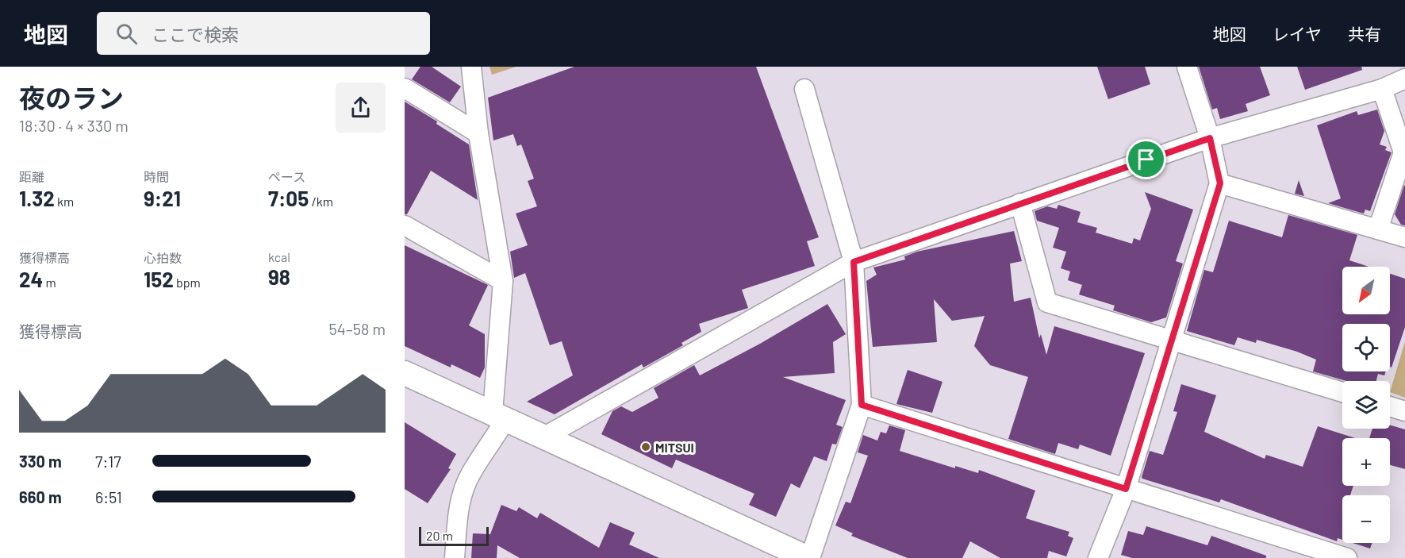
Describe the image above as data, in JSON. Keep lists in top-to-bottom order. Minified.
{"places":["MITSUI"],"scale_bar":"20 m","north":"bottom left","page":{"header":"地図","search":"ここで検索","nav":["地図","レイヤ","共有"],"heading":["夜のラン","18:30 · 4 × 330 m"],"stats":[["距離","1.32 km"],["時間","9:21"],["ペース","7:05 /km"],["獲得標高","24 m"],["心拍数","152 bpm"],["kcal","98"]],"map_buttons":["+","−"],"chart":["獲得標高","54–58 m"],"list":[{"name":"330 m","note":"7:17"},{"name":"660 m","note":"6:51"}],"scale":"20 m"}}
